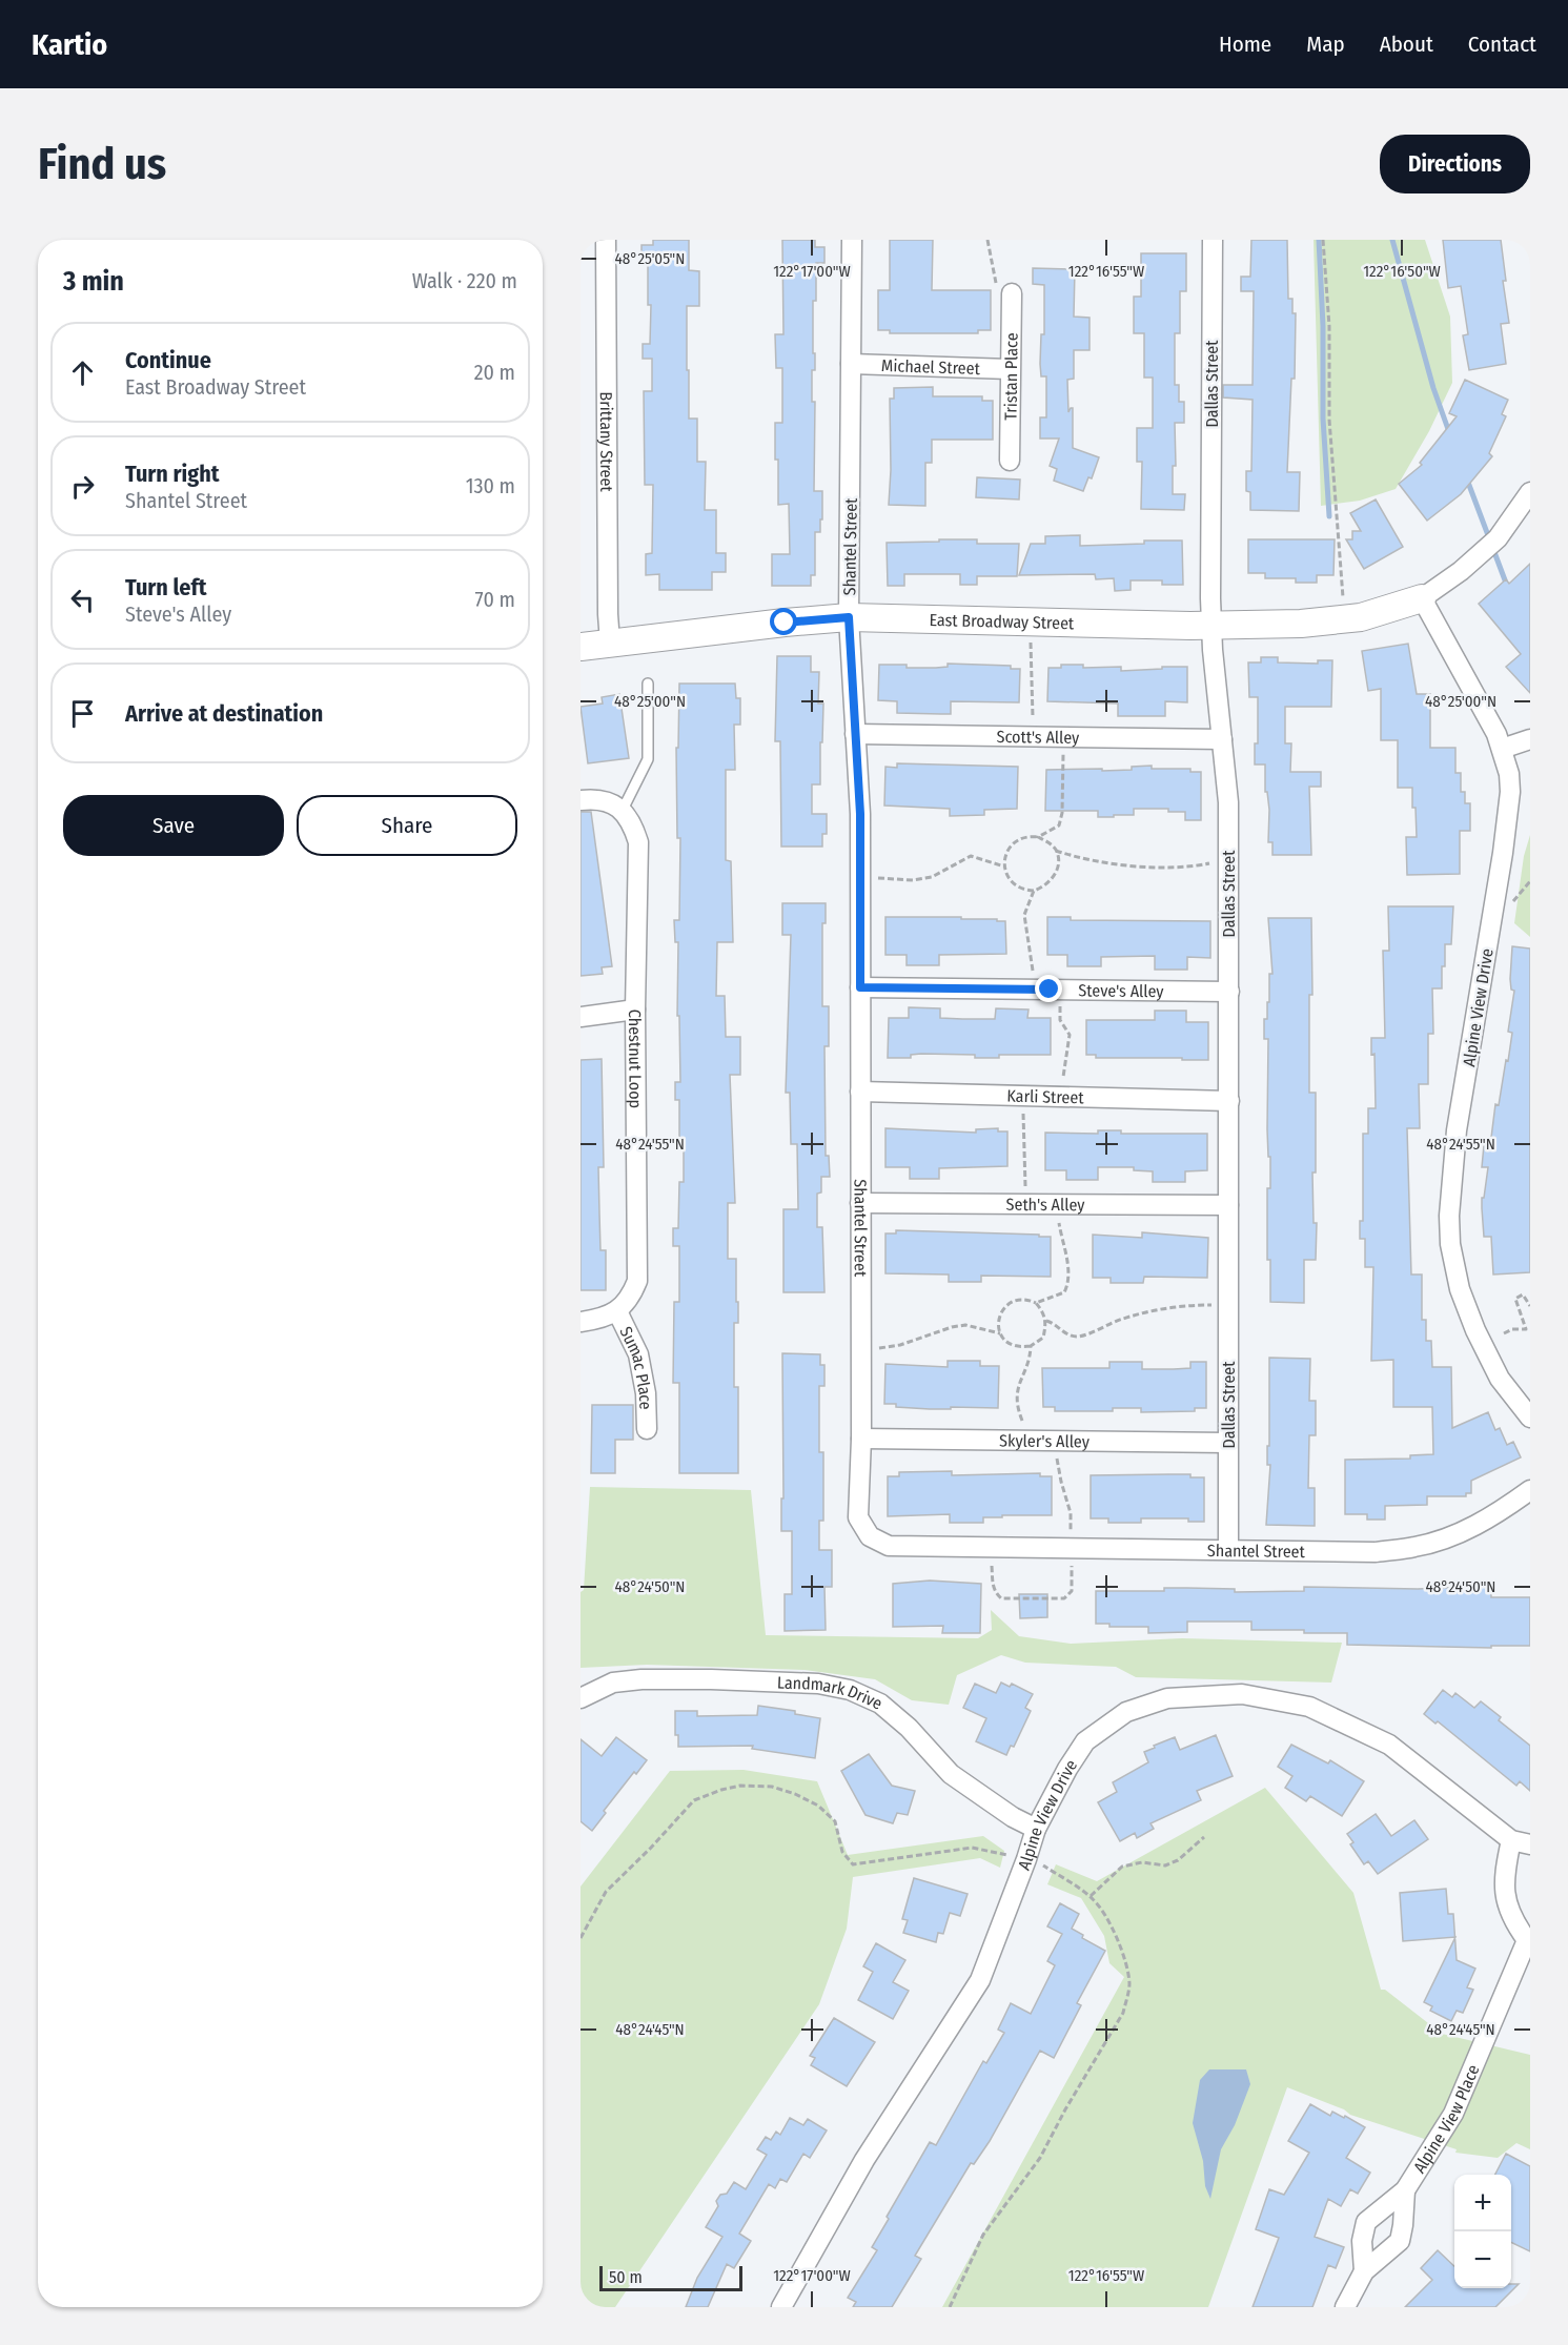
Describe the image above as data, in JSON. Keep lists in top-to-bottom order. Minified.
{"streets":{"street":["Michael Street","Tristan Place","Dallas Street","Brittany Street","Shantel Street","East Broadway Street","Scott's Alley","Steve's Alley","Alpine View Drive","Chestnut Loop","Karli Street","Seth's Alley","Sumac Place","Skyler's Alley","Landmark Drive","Alpine View Place"]},"crossings":[["Michael Street","Tristan Place"],["Michael Street","Shantel Street"],["Dallas Street","Shantel Street"],["Dallas Street","East Broadway Street"],["Dallas Street","Scott's Alley"],["Dallas Street","Steve's Alley"],["Dallas Street","Karli Street"],["Dallas Street","Seth's Alley"],["Dallas Street","Skyler's Alley"],["Brittany Street","East Broadway Street"],["Shantel Street","East Broadway Street"],["Shantel Street","Scott's Alley"],["Shantel Street","Steve's Alley"],["Shantel Street","Karli Street"],["Shantel Street","Seth's Alley"],["Shantel Street","Skyler's Alley"],["East Broadway Street","Alpine View Drive"],["Alpine View Drive","Landmark Drive"],["Chestnut Loop","Sumac Place"]],"scale_bar":"50 m","page":{"header":"Kartio","nav":["Home","Map","About","Contact"],"buttons":["Directions",["Save","Share"]],"title":"Find us","heading":["3 min","Walk · 220 m"],"list":[["Continue","East Broadway Street","20 m"],["Turn right","Shantel Street","130 m"],["Turn left","Steve's Alley","70 m"],"Arrive at destination"],"map_buttons":["+","−"],"scale":"50 m"},"coordinates":["48°25'05\"N","122°17'00\"W","122°16'55\"W","122°16'50\"W","48°25'00\"N","48°24'55\"N","48°24'50\"N","48°24'45\"N"]}
